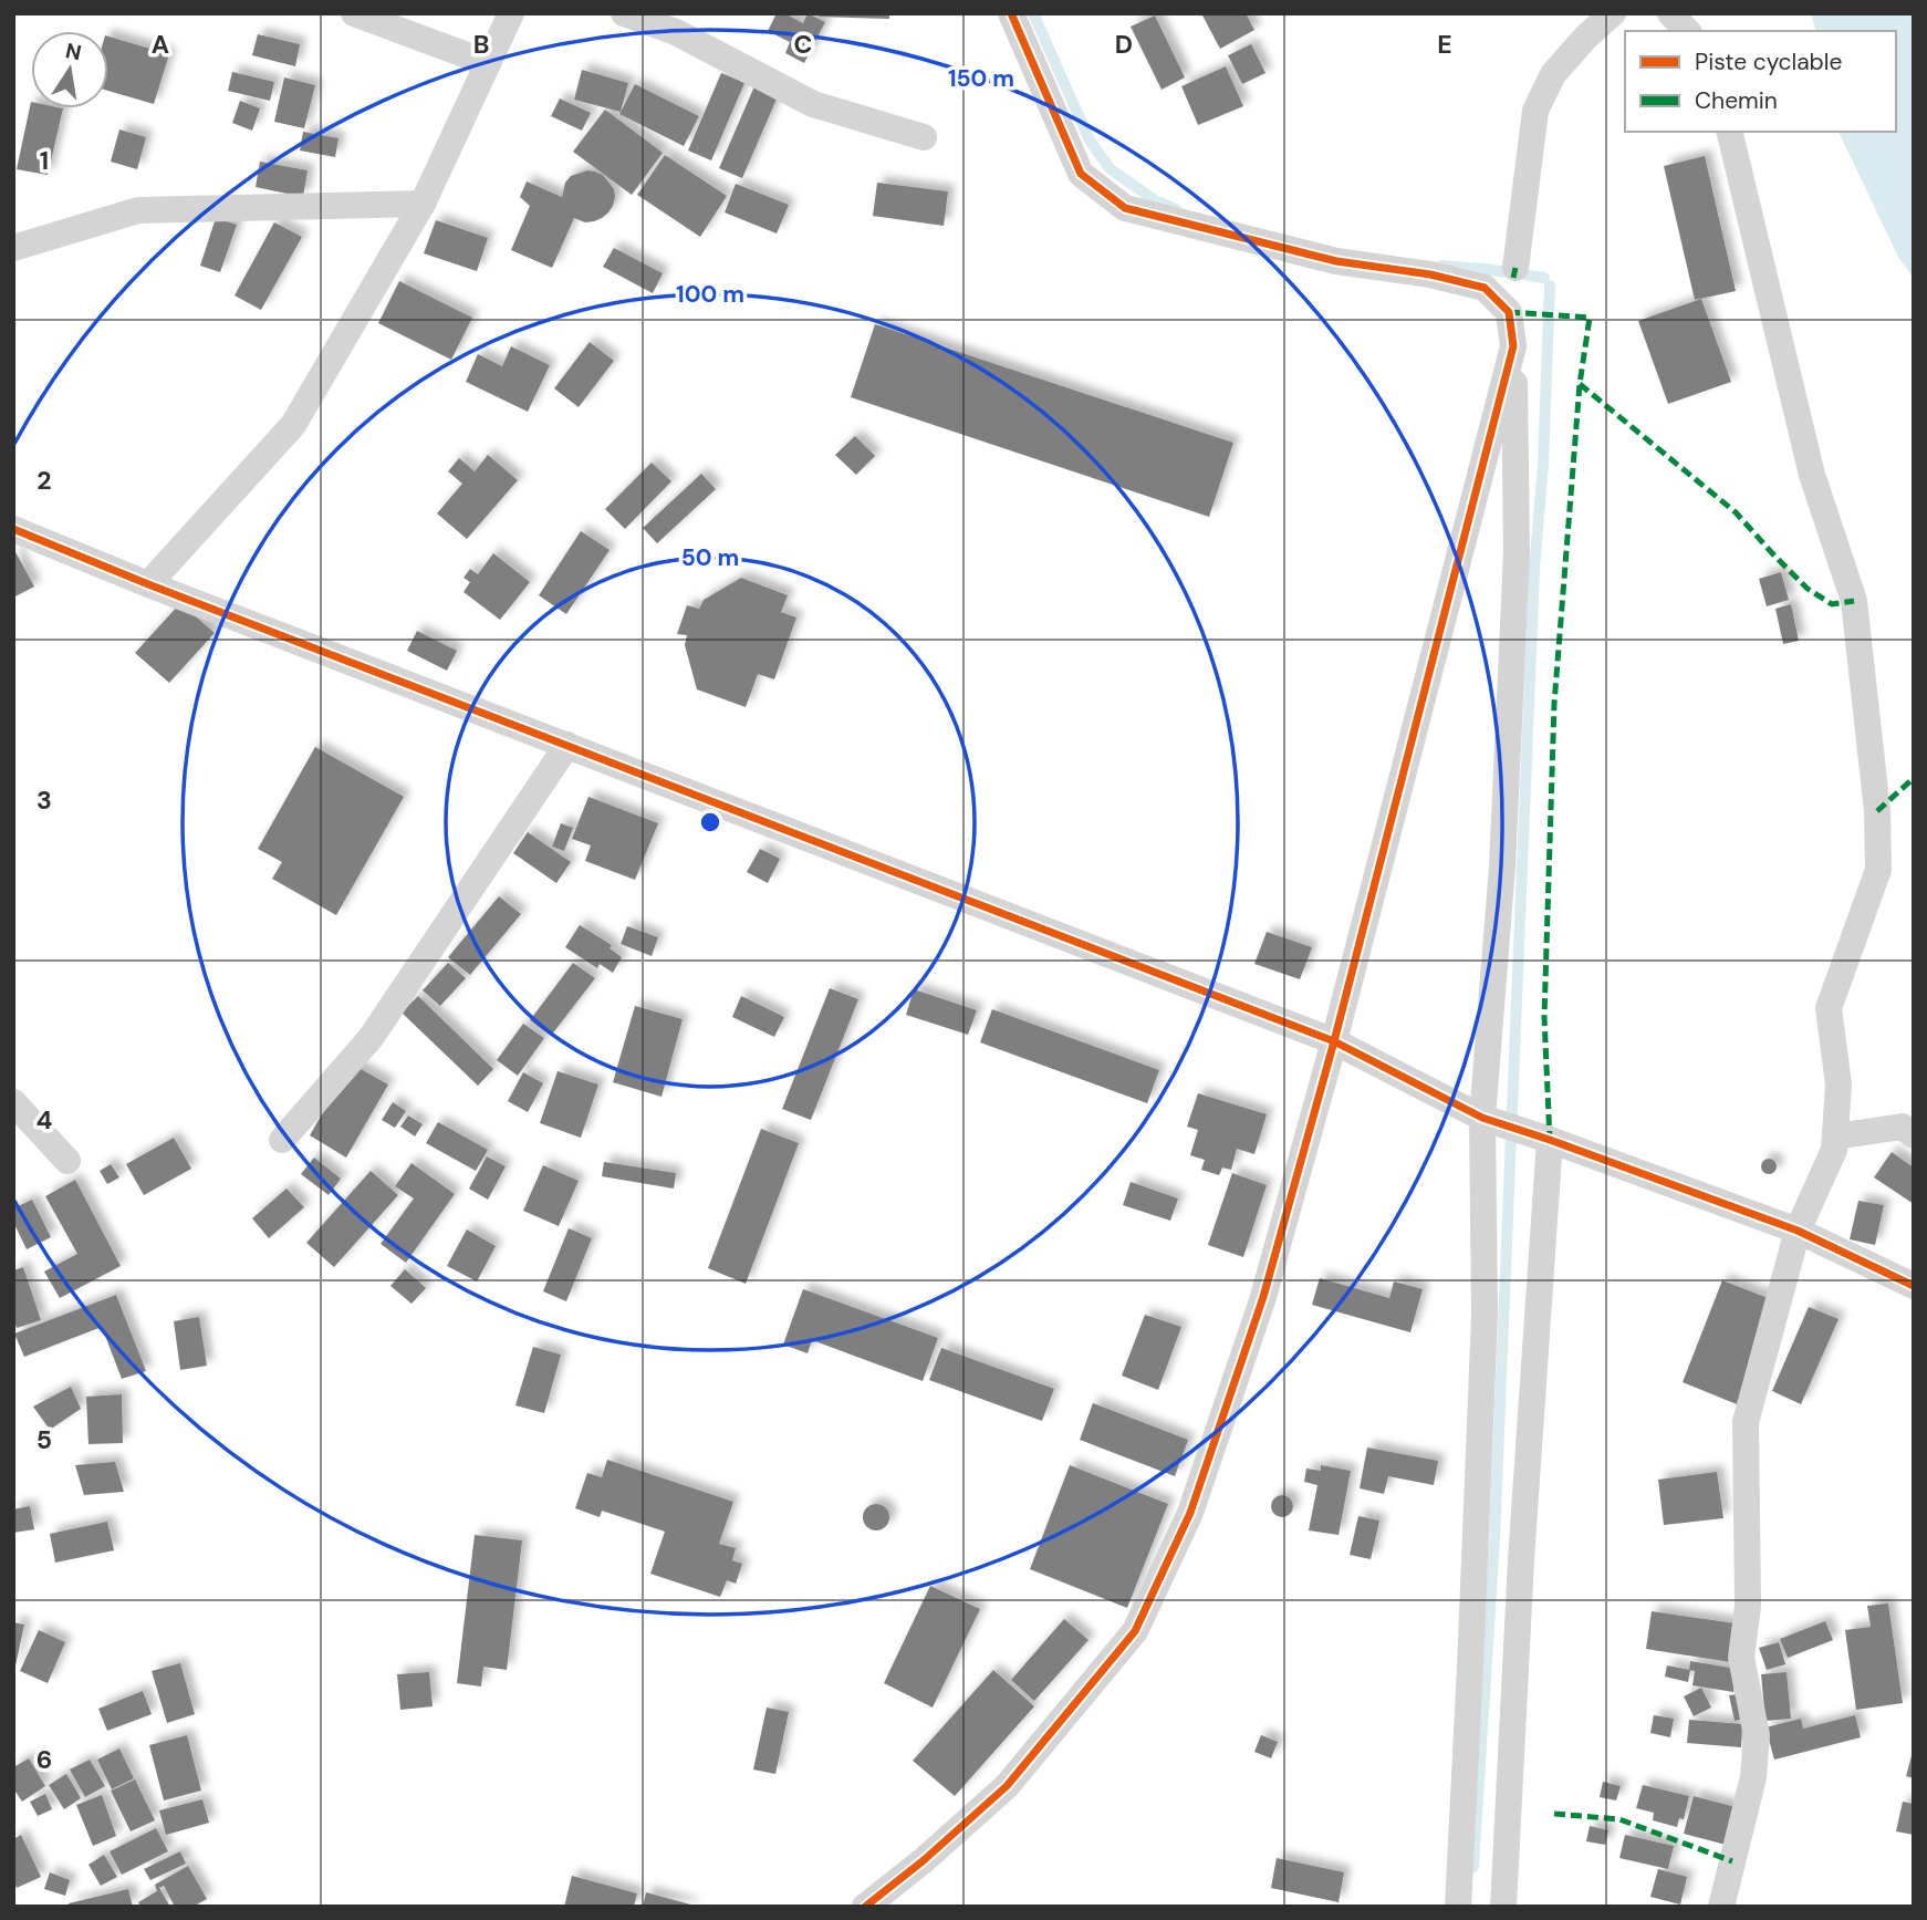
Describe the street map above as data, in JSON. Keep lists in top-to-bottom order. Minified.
{"legend":["Piste cyclable","Chemin"],"north":"top","grid":{"columns":["A","B","C","D","E"],"rows":["1","2","3","4","5","6"]},"rings":["150 m","100 m","50 m"]}
